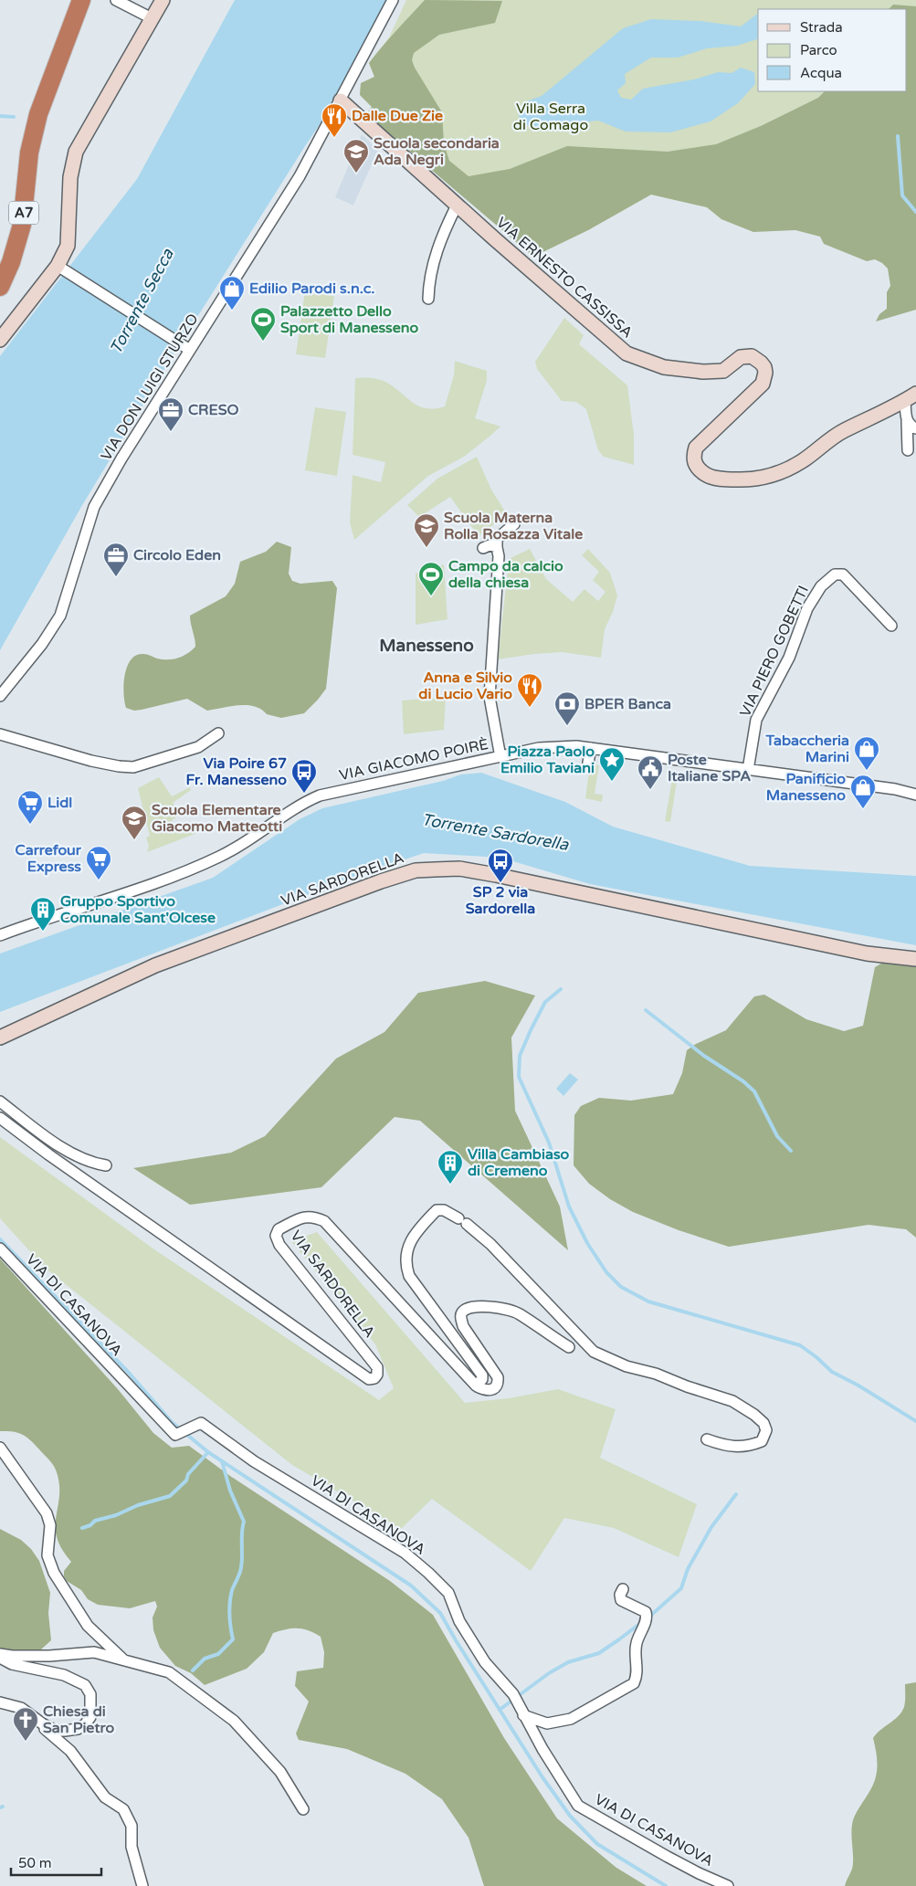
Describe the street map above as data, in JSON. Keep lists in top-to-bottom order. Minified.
{"streets":{"highway":["A7"],"main road":["VIA ERNESTO CASSISSA","VIA SARDORELLA"],"street":["VIA DON LUIGI STURZO","VIA PIERO GOBETTI","VIA GIACOMO POIRÈ","VIA DI CASANOVA"]},"crossings":[["VIA ERNESTO CASSISSA","VIA DON LUIGI STURZO"],["VIA PIERO GOBETTI","VIA GIACOMO POIRÈ"]],"districts":["Manesseno"],"water":["Torrente Secca","Torrente Sardorella"],"parks":["Villa Serra di Comago"],"places":{"restaurant":["Dalle Due Zie","Anna e Silvio di Lucio Vario"],"school or university":["Scuola secondaria Ada Negri","Scuola Materna Rolla Rosazza Vitale","Scuola Elementare Giacomo Matteotti"],"shop":["Edilio Parodi s.n.c.","Tabaccheria Marini","Panificio Manesseno"],"sports":["Palazzetto Dello Sport di Manesseno","Campo da calcio della chiesa"],"office":["CRESO","Circolo Eden"],"bank":["BPER Banca"],"place":["Piazza Paolo Emilio Taviani"],"public building":["Poste Italiane SPA"],"bus stop":["Via Poire 67 Fr. Manesseno","SP 2 via Sardorella"],"supermarket":["Lidl","Carrefour Express"],"building":["Gruppo Sportivo Comunale Sant'Olcese","Villa Cambiaso di Cremeno"],"church":["Chiesa di San Pietro"]},"legend":["Strada","Parco","Acqua"],"scale_bar":"50 m"}
